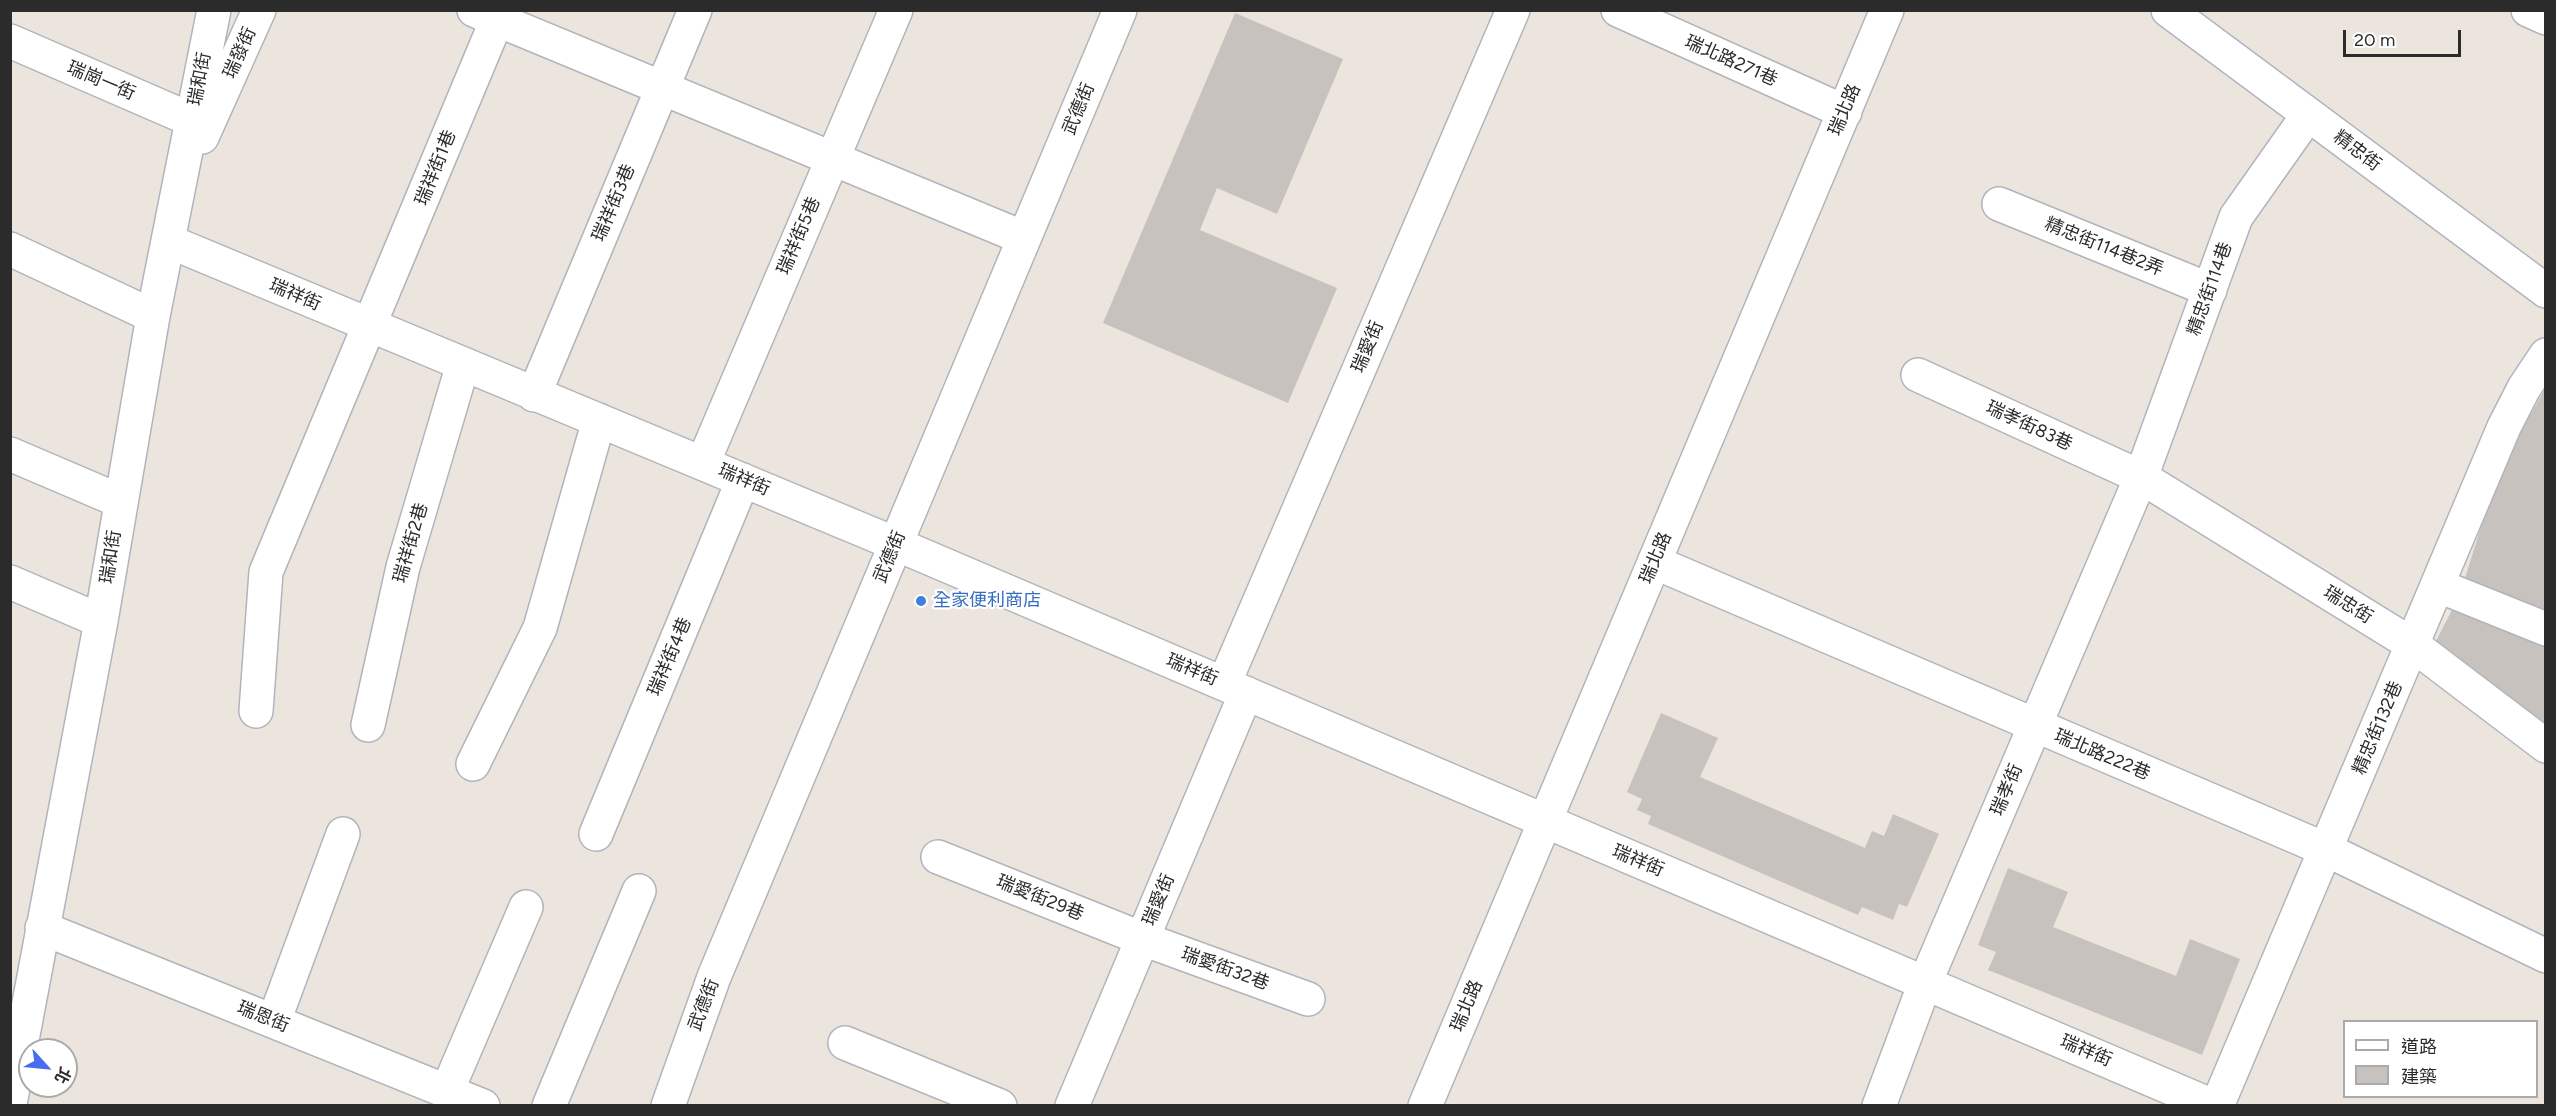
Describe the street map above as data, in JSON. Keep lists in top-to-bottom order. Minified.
{"streets":{"street":["瑞發街","瑞北路271巷","瑞和街","瑞崗一街","武德街","瑞北路","精忠街","瑞祥街1巷","瑞祥街3巷","瑞祥街5巷","精忠街114巷2弄","精忠街114巷","瑞祥街","瑞愛街","瑞孝街83巷","瑞祥街2巷","瑞忠街","瑞祥街4巷","精忠街132巷","瑞北路222巷","瑞孝街","瑞愛街29巷","瑞愛街32巷","瑞恩街"]},"crossings":[["瑞發街","瑞和街"],["瑞北路271巷","瑞北路"],["瑞和街","瑞崗一街"],["瑞和街","瑞祥街"],["瑞和街","瑞恩街"],["武德街","瑞祥街"],["瑞北路","瑞祥街"],["瑞北路","瑞北路222巷"],["精忠街","精忠街114巷"],["瑞祥街1巷","瑞祥街"],["瑞祥街3巷","瑞祥街"],["瑞祥街5巷","瑞祥街"],["精忠街114巷2弄","精忠街114巷"],["精忠街114巷","瑞孝街83巷"],["精忠街114巷","瑞忠街"],["精忠街114巷","瑞孝街"],["瑞祥街","瑞愛街"],["瑞祥街","瑞祥街2巷"],["瑞祥街","瑞祥街4巷"],["瑞祥街","瑞孝街"],["瑞愛街","瑞愛街29巷"],["瑞愛街","瑞愛街32巷"],["瑞孝街83巷","瑞忠街"],["瑞孝街83巷","瑞孝街"],["瑞忠街","精忠街132巷"],["瑞忠街","瑞孝街"],["精忠街132巷","瑞北路222巷"],["瑞北路222巷","瑞孝街"],["瑞愛街29巷","瑞愛街32巷"]],"places":["全家便利商店"],"legend":["道路","建築"],"scale_bar":"20 m","north":"bottom right"}
